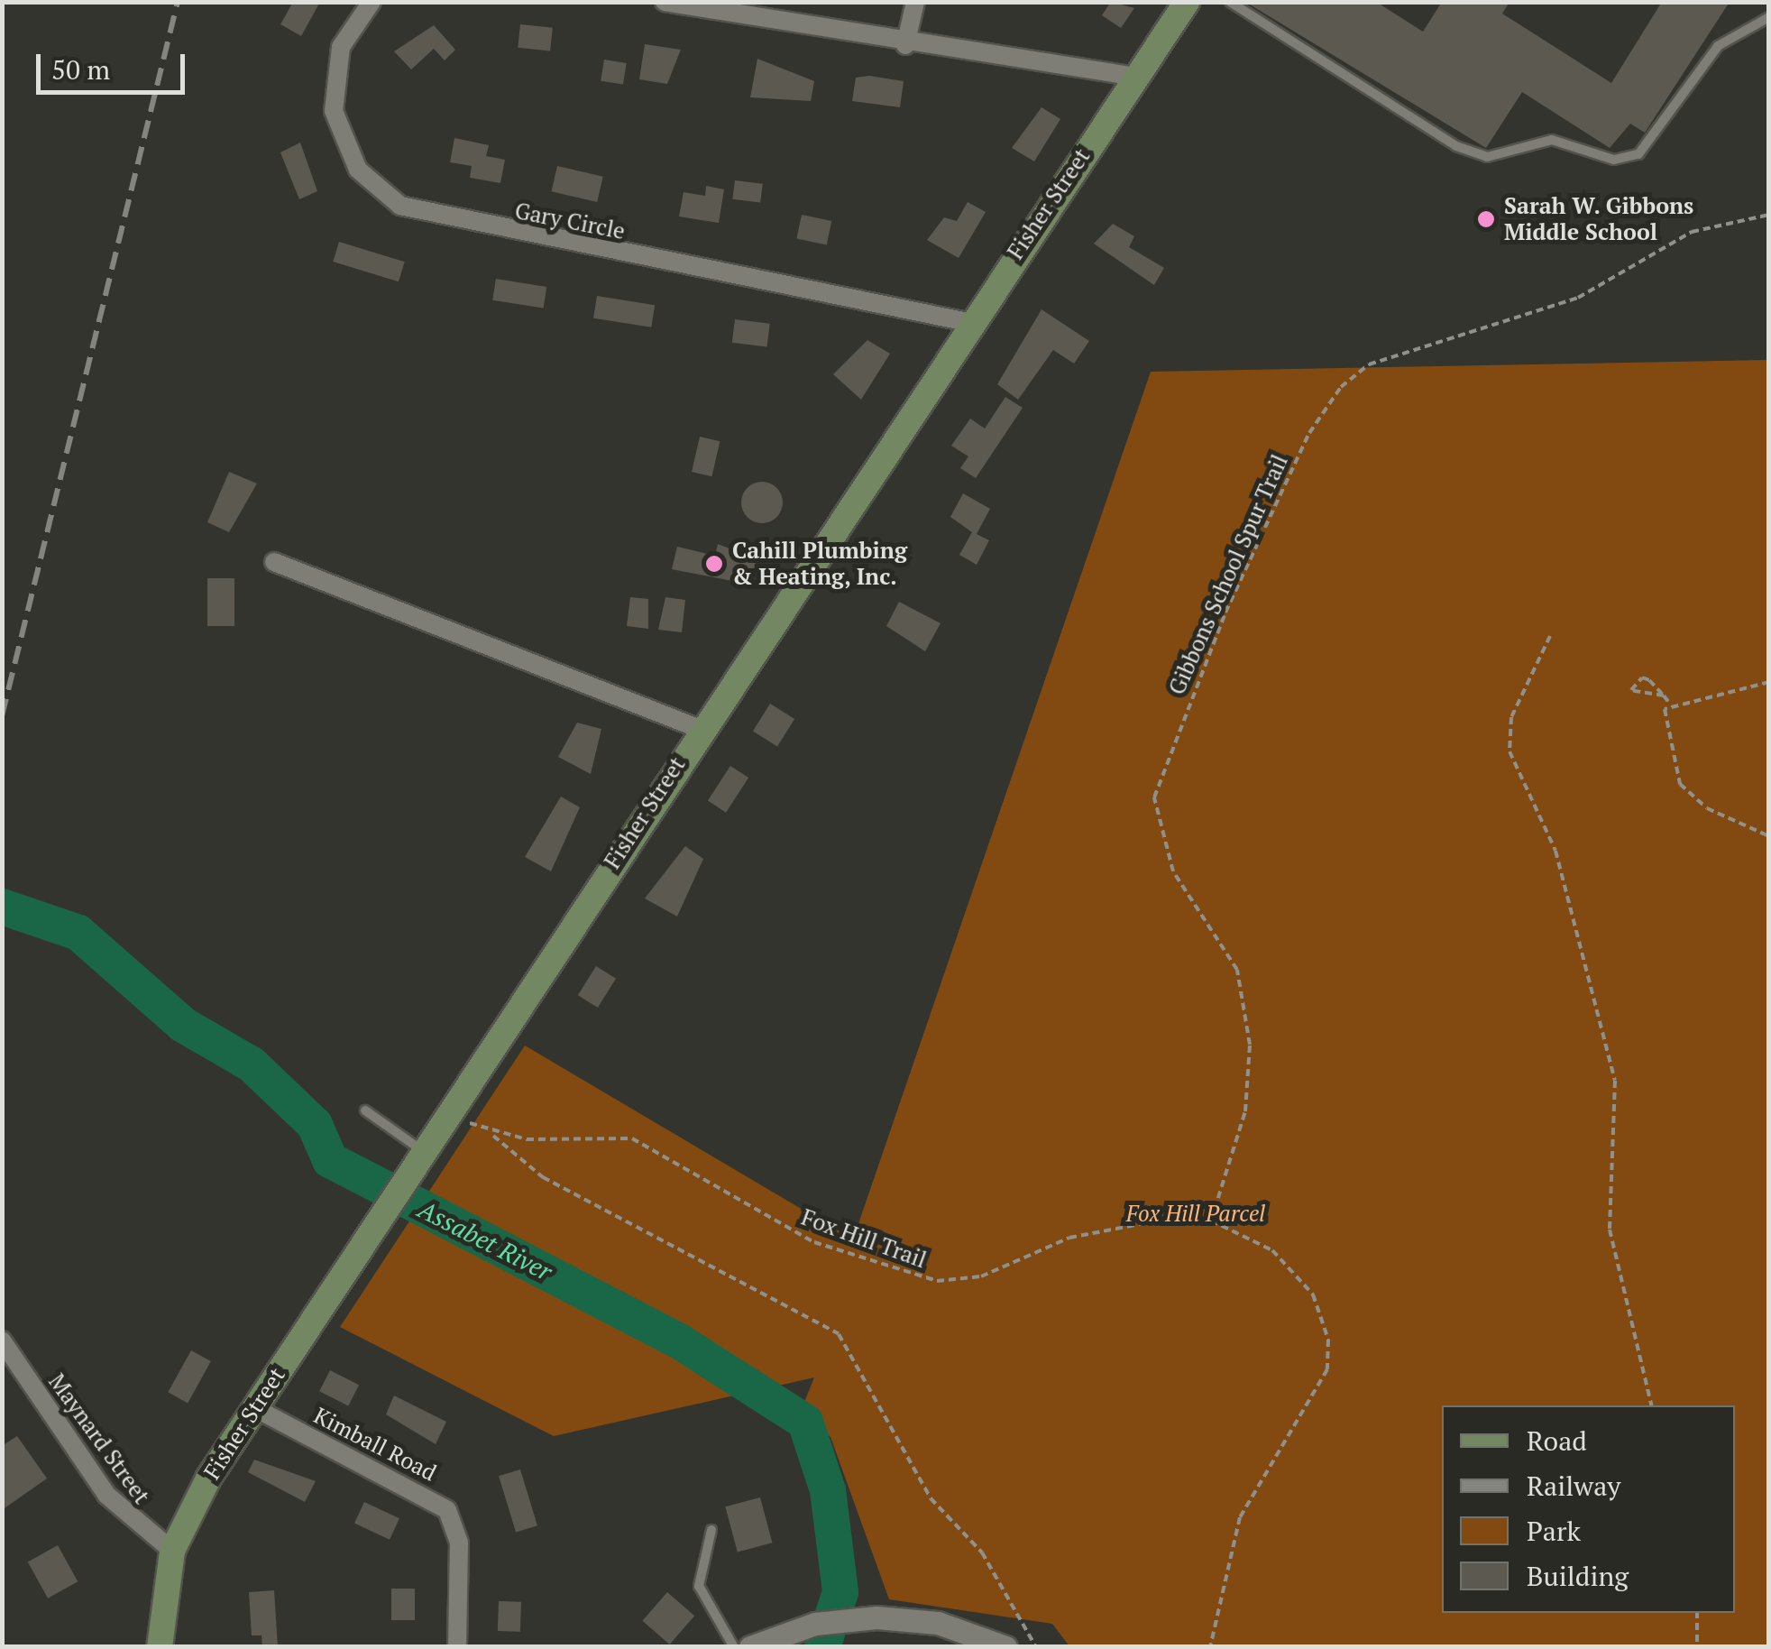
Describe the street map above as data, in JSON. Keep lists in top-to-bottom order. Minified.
{"streets":{"main road":["Fisher Street"],"street":["Gary Circle","Maynard Street","Kimball Road"],"path":["Gibbons School Spur Trail","Fox Hill Trail"]},"crossings":[["Fisher Street","Gary Circle"],["Fisher Street","Fox Hill Trail"],["Fisher Street","Maynard Street"],["Fisher Street","Kimball Road"],["Gibbons School Spur Trail","Fox Hill Trail"]],"water":["Assabet River"],"parks":["Fox Hill Parcel"],"places":["Sarah W. Gibbons Middle School","Cahill Plumbing & Heating, Inc."],"legend":["Road","Railway","Park","Building"],"scale_bar":"50 m"}
